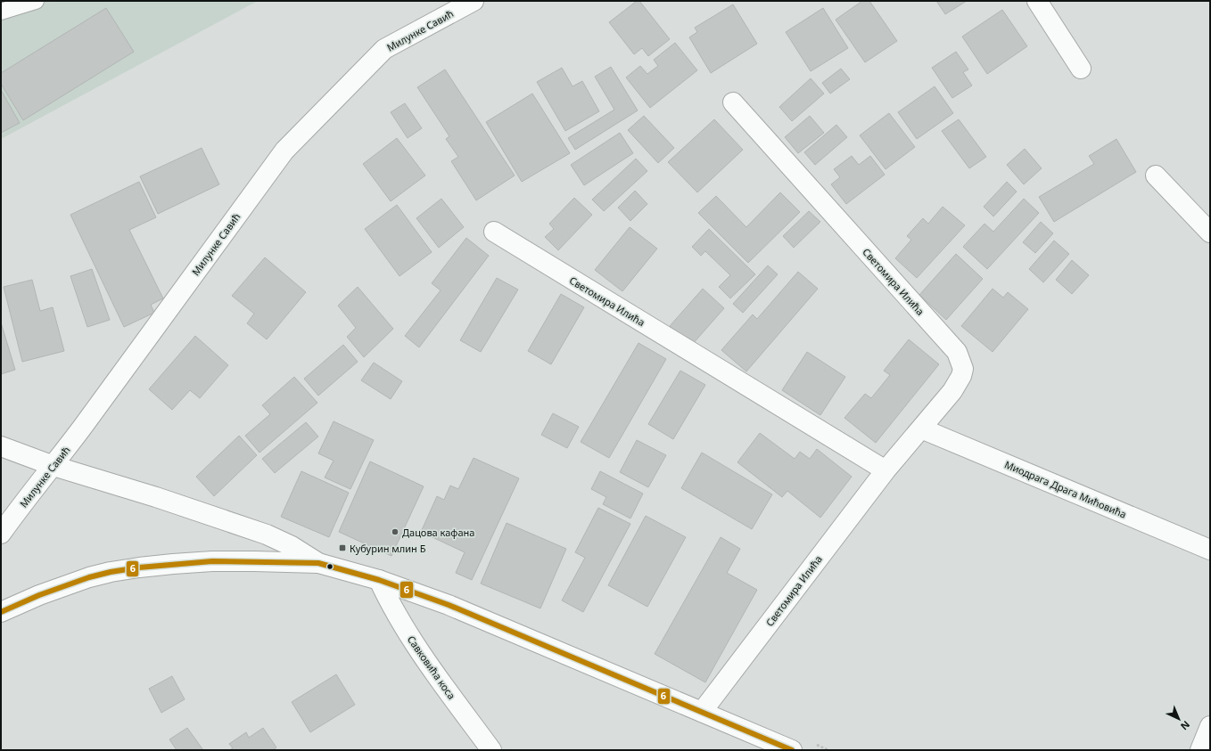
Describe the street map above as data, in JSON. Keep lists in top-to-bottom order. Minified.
{"streets":{"street":["Милунке Савић","Светомира Илића","Миодрага Драга Мићовића","Савковића коса"]},"crossings":[["Светомира Илића","Миодрага Драга Мићовића"]],"places":{"other":["Дацова кафана"],"transit":["Кубурин млин Б"]},"lines":["transit line 6"],"north":"bottom right"}
